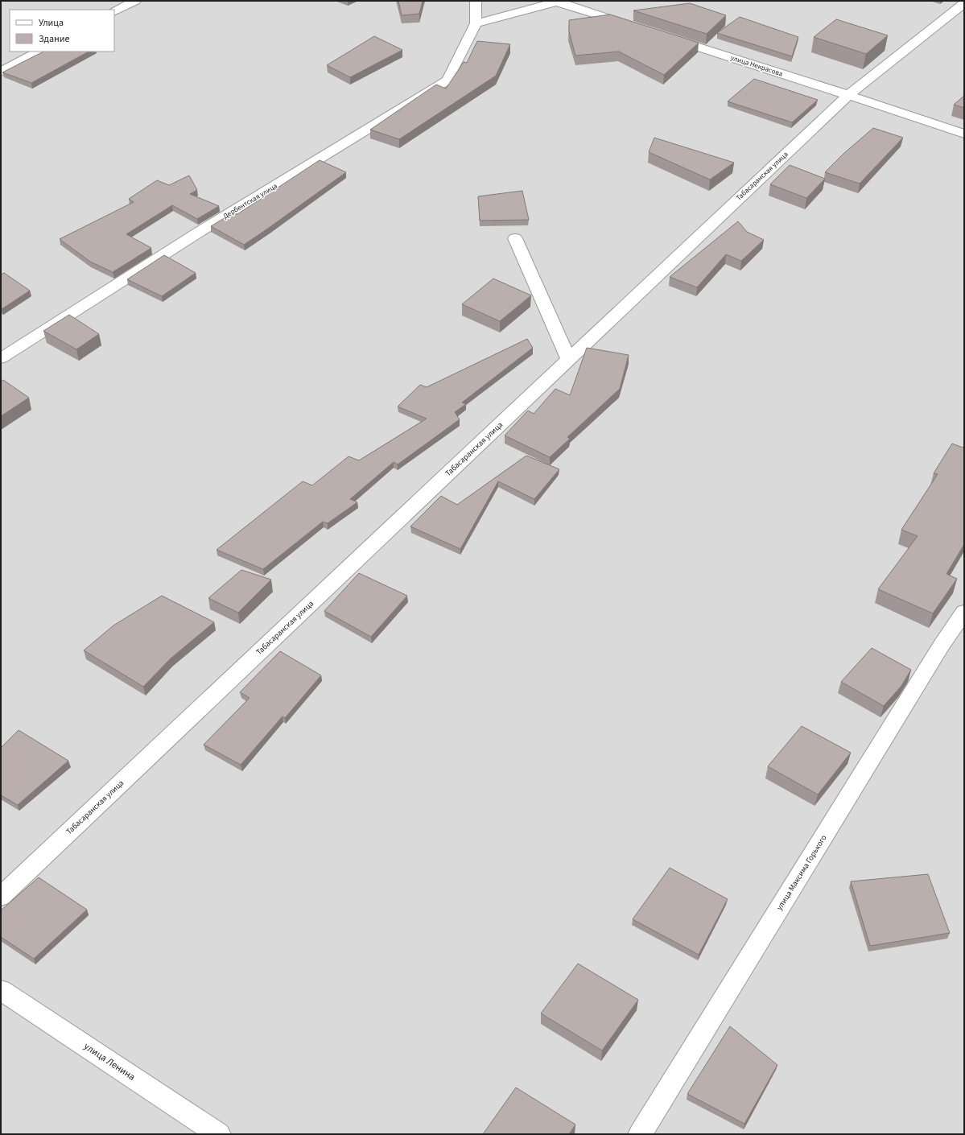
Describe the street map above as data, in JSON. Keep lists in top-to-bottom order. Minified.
{"streets":{"street":["улица Некрасова","Табасаранская улица","Дербентская улица","улица Максима Горького","улица Ленина"]},"crossings":[["улица Некрасова","Табасаранская улица"]],"legend":["Улица","Здание"]}
